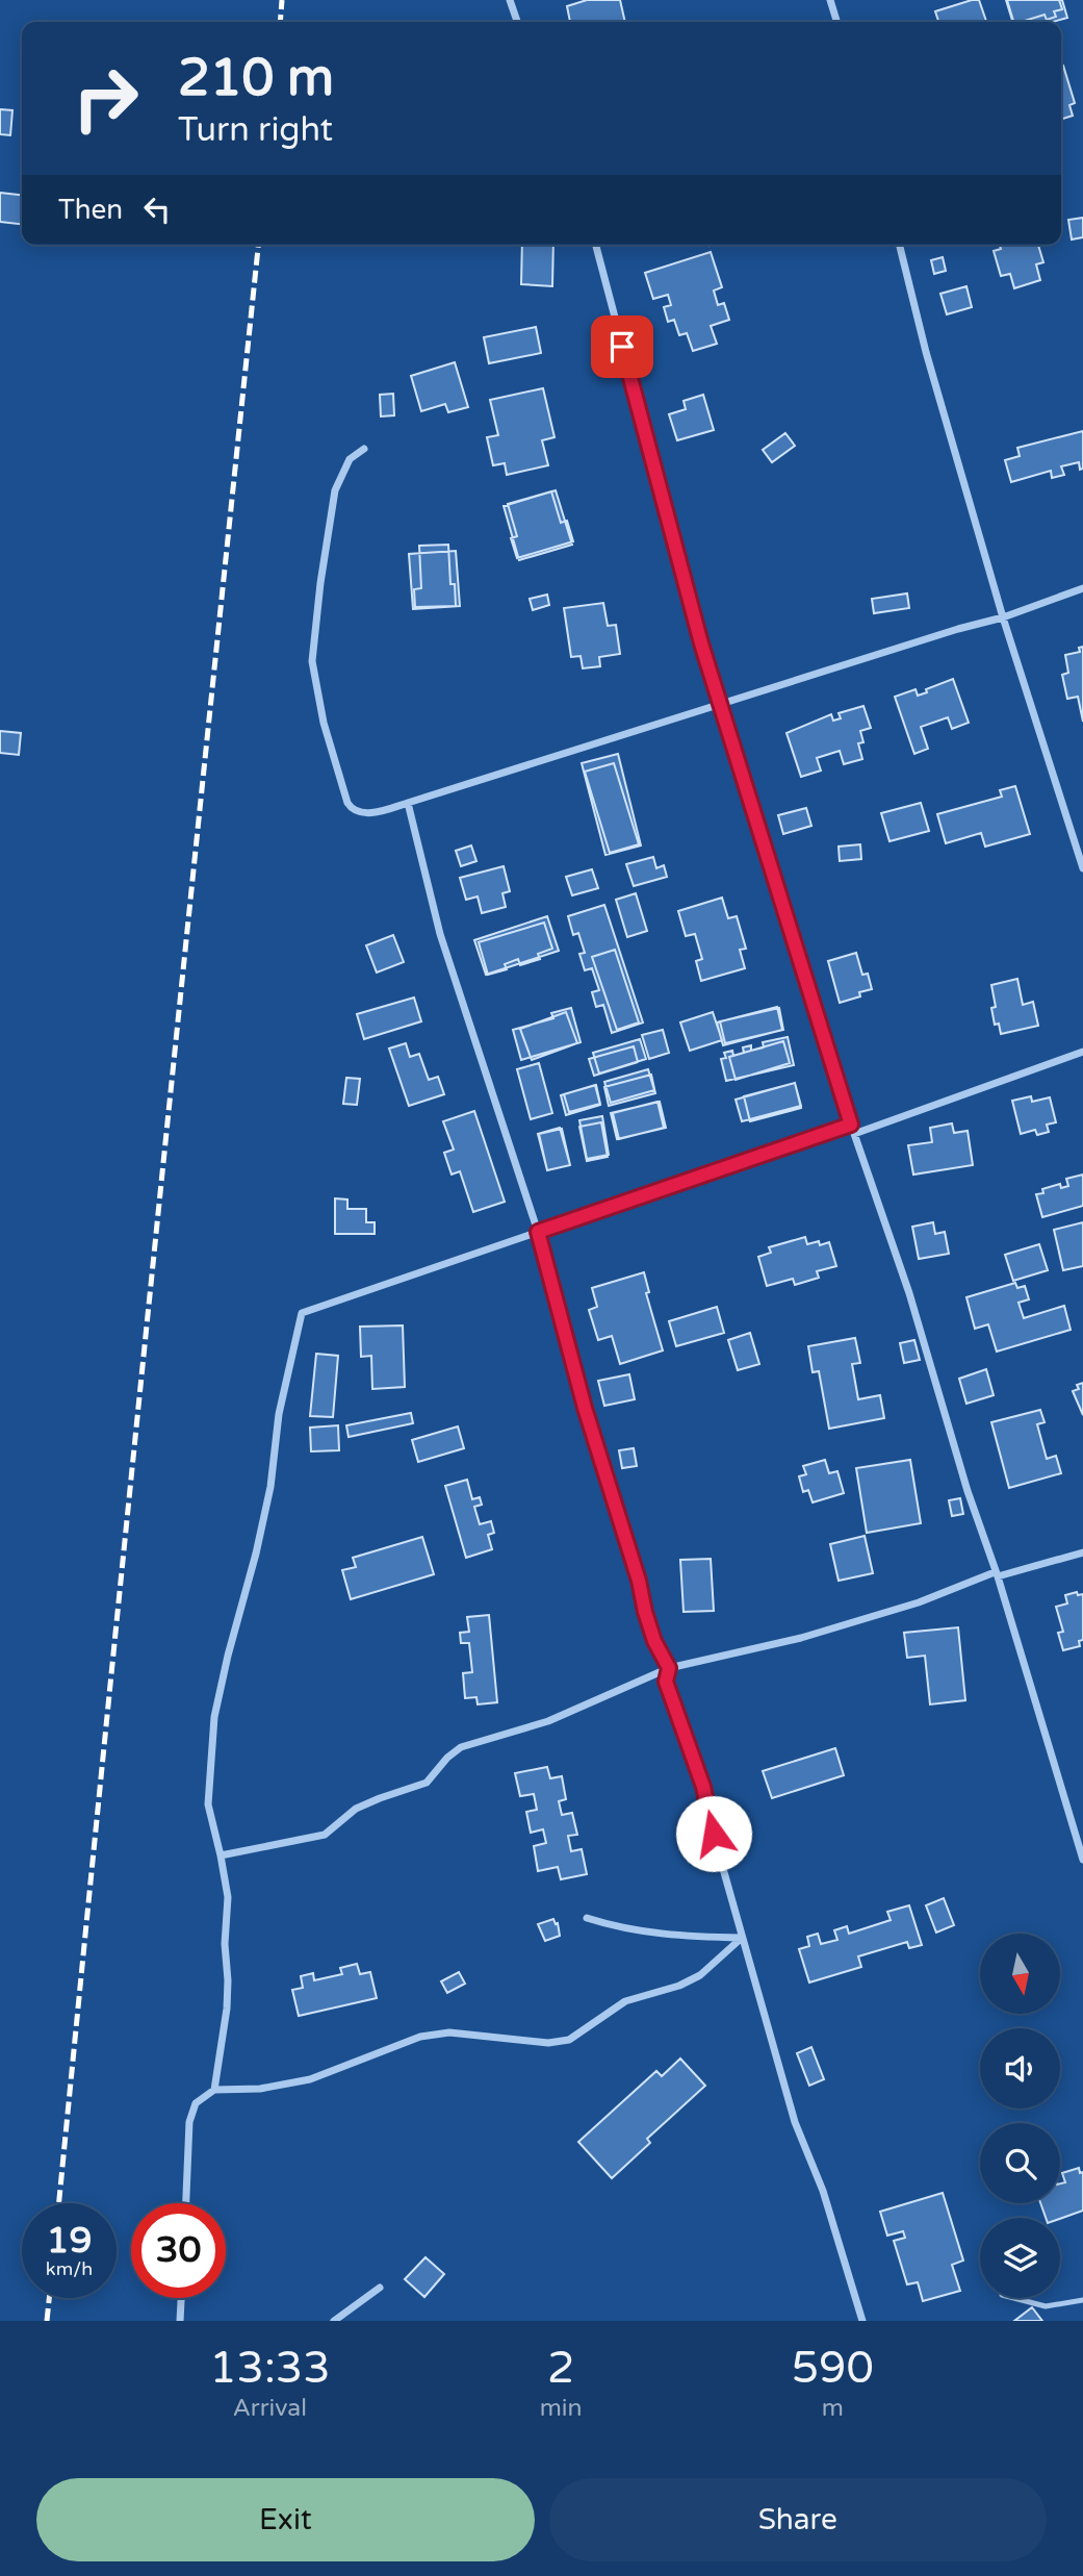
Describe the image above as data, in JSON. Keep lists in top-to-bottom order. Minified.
{"north":"bottom","page":{"turn":["210 m","Turn right"],"then":"Then","speed":"19 km/h","limit":"30","eta":["13:33","Arrival","2","min","590","m"],"buttons":["Exit","Share"]}}
